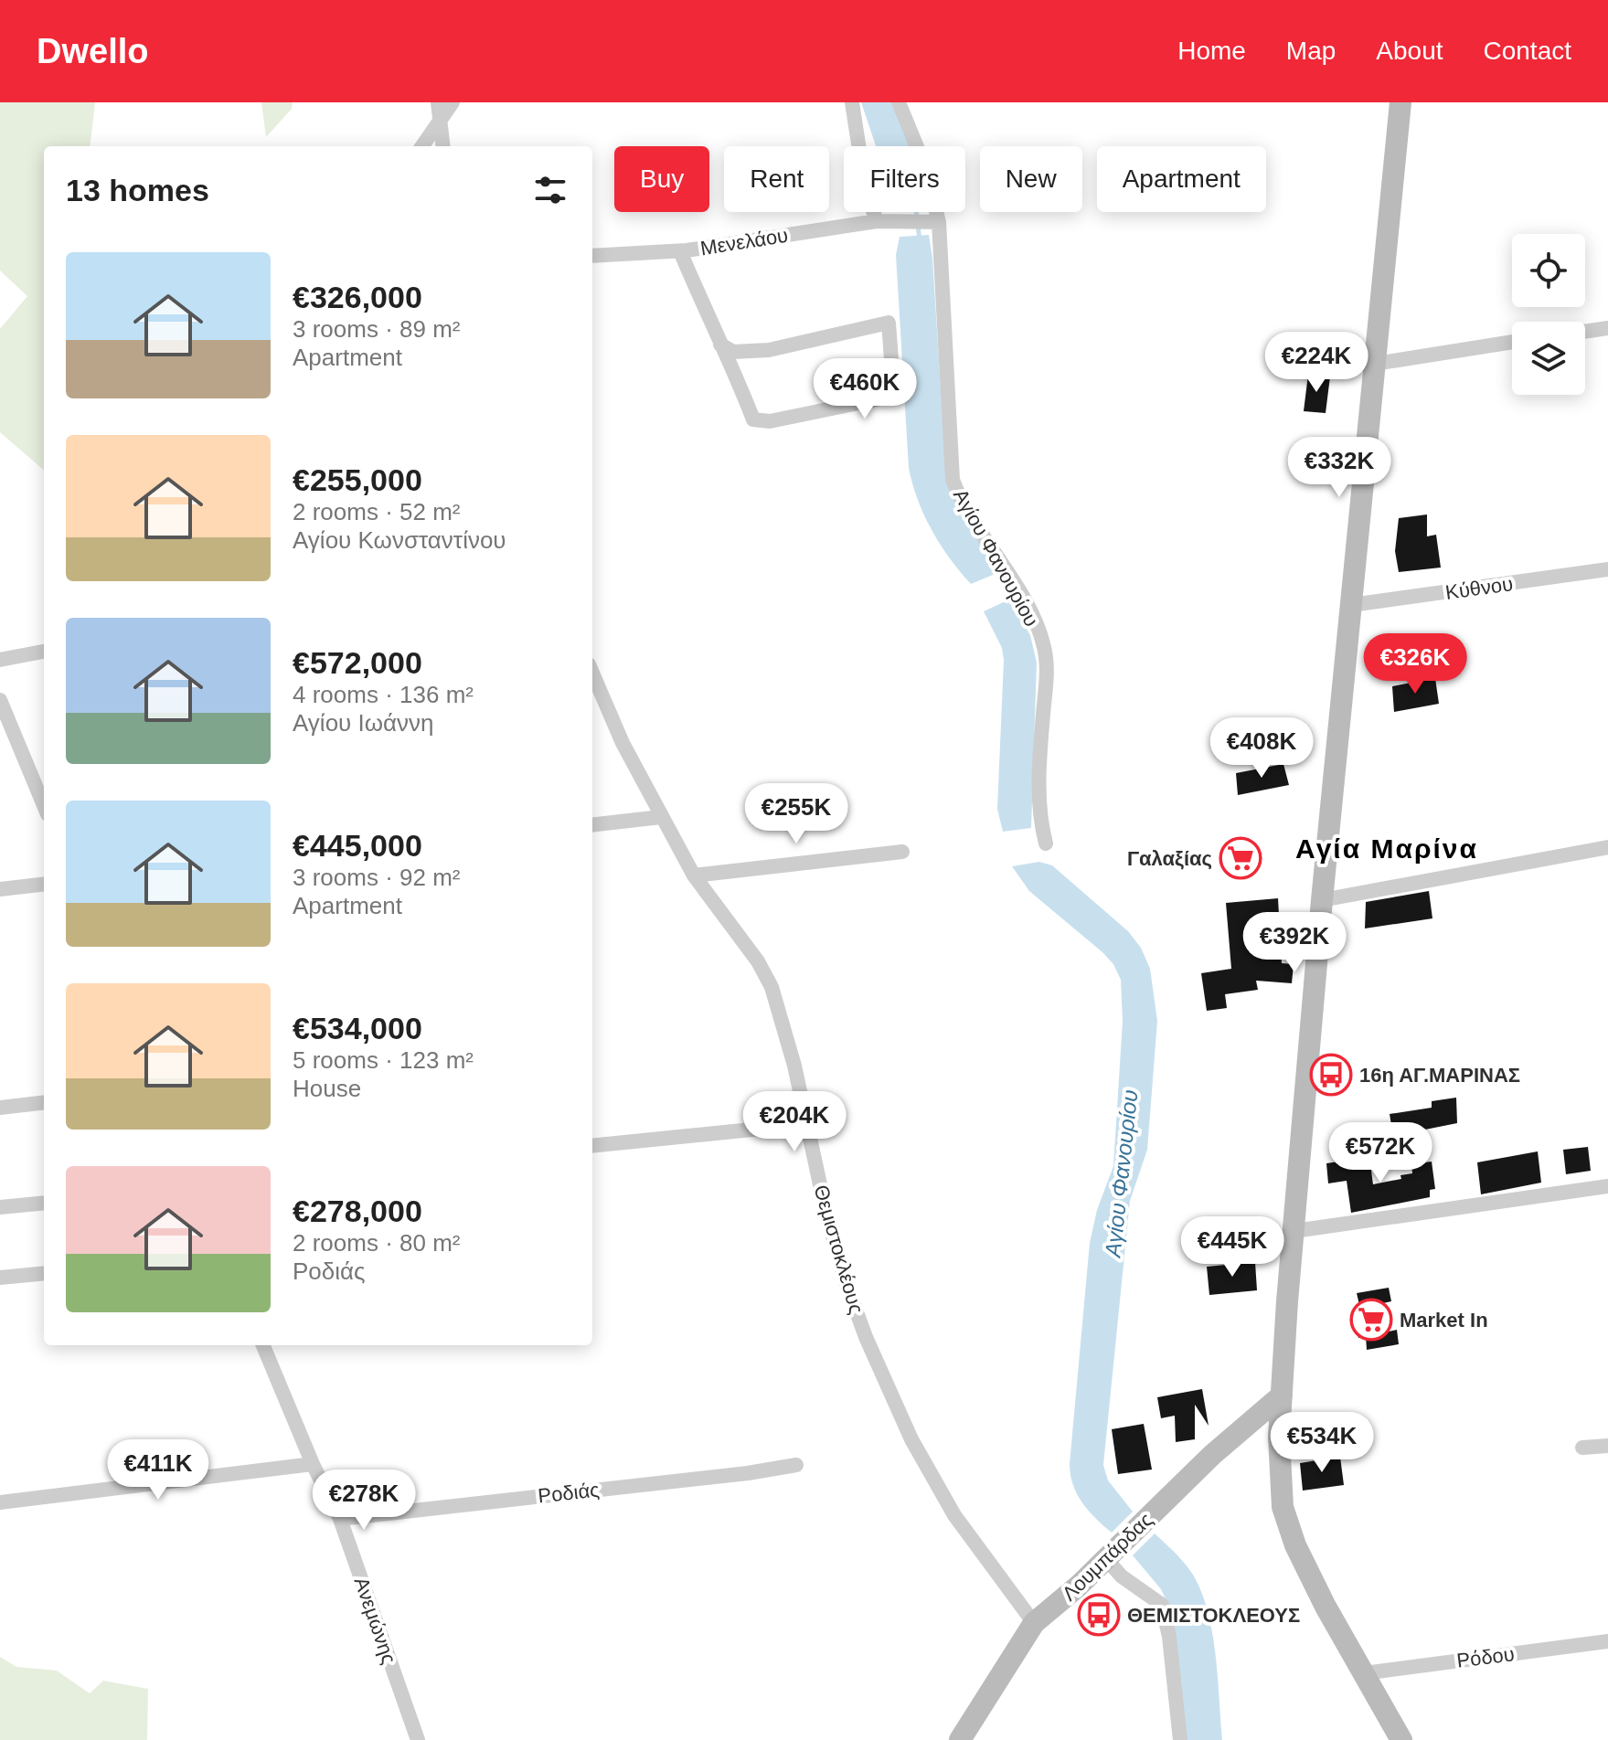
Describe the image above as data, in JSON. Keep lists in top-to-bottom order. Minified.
{"streets":{"main road":["Λουμπάρδας"],"street":["Μενελάου","Αγίου Φανουρίου","Κύθνου","Θεμιστοκλέους","Ροδιάς","Ανεμώνης","Ρόδου"]},"crossings":[["Μενελάου","Αγίου Φανουρίου"],["Θεμιστοκλέους","Λουμπάρδας"],["Ροδιάς","Ανεμώνης"]],"districts":["Αγία Μαρίνα"],"water":["Αγίου Φανουρίου"],"places":{"supermarket":["Γαλαξίας","Market In"],"bus stop":["16η ΑΓ.ΜΑΡΙΝΑΣ","ΘΕΜΙΣΤΟΚΛΕΟΥΣ"]},"page":{"header":"Dwello","nav":["Home","Map","About","Contact"],"chip":["Buy","Rent","Filters","New","Apartment"],"heading":"13 homes","list":[{"name":"€326,000","note":"3 rooms · 89 m² · Apartment"},{"name":"€255,000","note":"2 rooms · 52 m² · Αγίου Κωνσταντίνου"},{"name":"€572,000","note":"4 rooms · 136 m² · Αγίου Ιωάννη"},{"name":"€445,000","note":"3 rooms · 92 m² · Apartment"},{"name":"€534,000","note":"5 rooms · 123 m² · House"},{"name":"€278,000","note":"2 rooms · 80 m² · Ροδιάς"}],"price":["€224K","€460K","€332K","€326K","€408K","€255K","€392K","€204K","€572K","€445K","€534K","€411K","€278K"]}}
